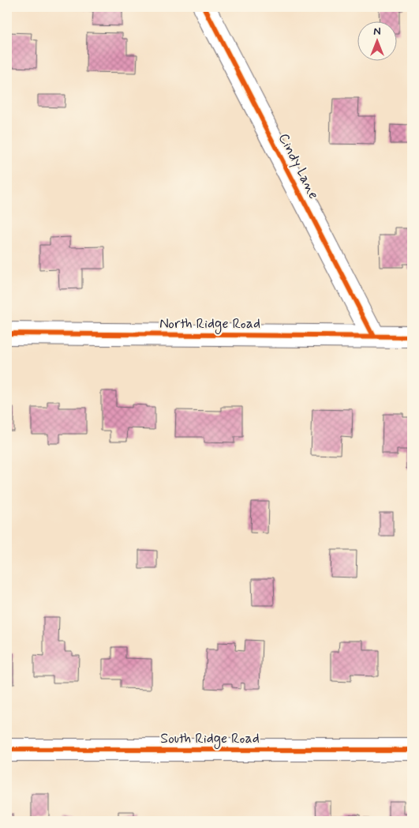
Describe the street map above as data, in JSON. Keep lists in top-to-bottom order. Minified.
{"streets":{"street":["Cindy Lane","North Ridge Road","South Ridge Road"]},"crossings":[["Cindy Lane","North Ridge Road"]],"north":"top"}
